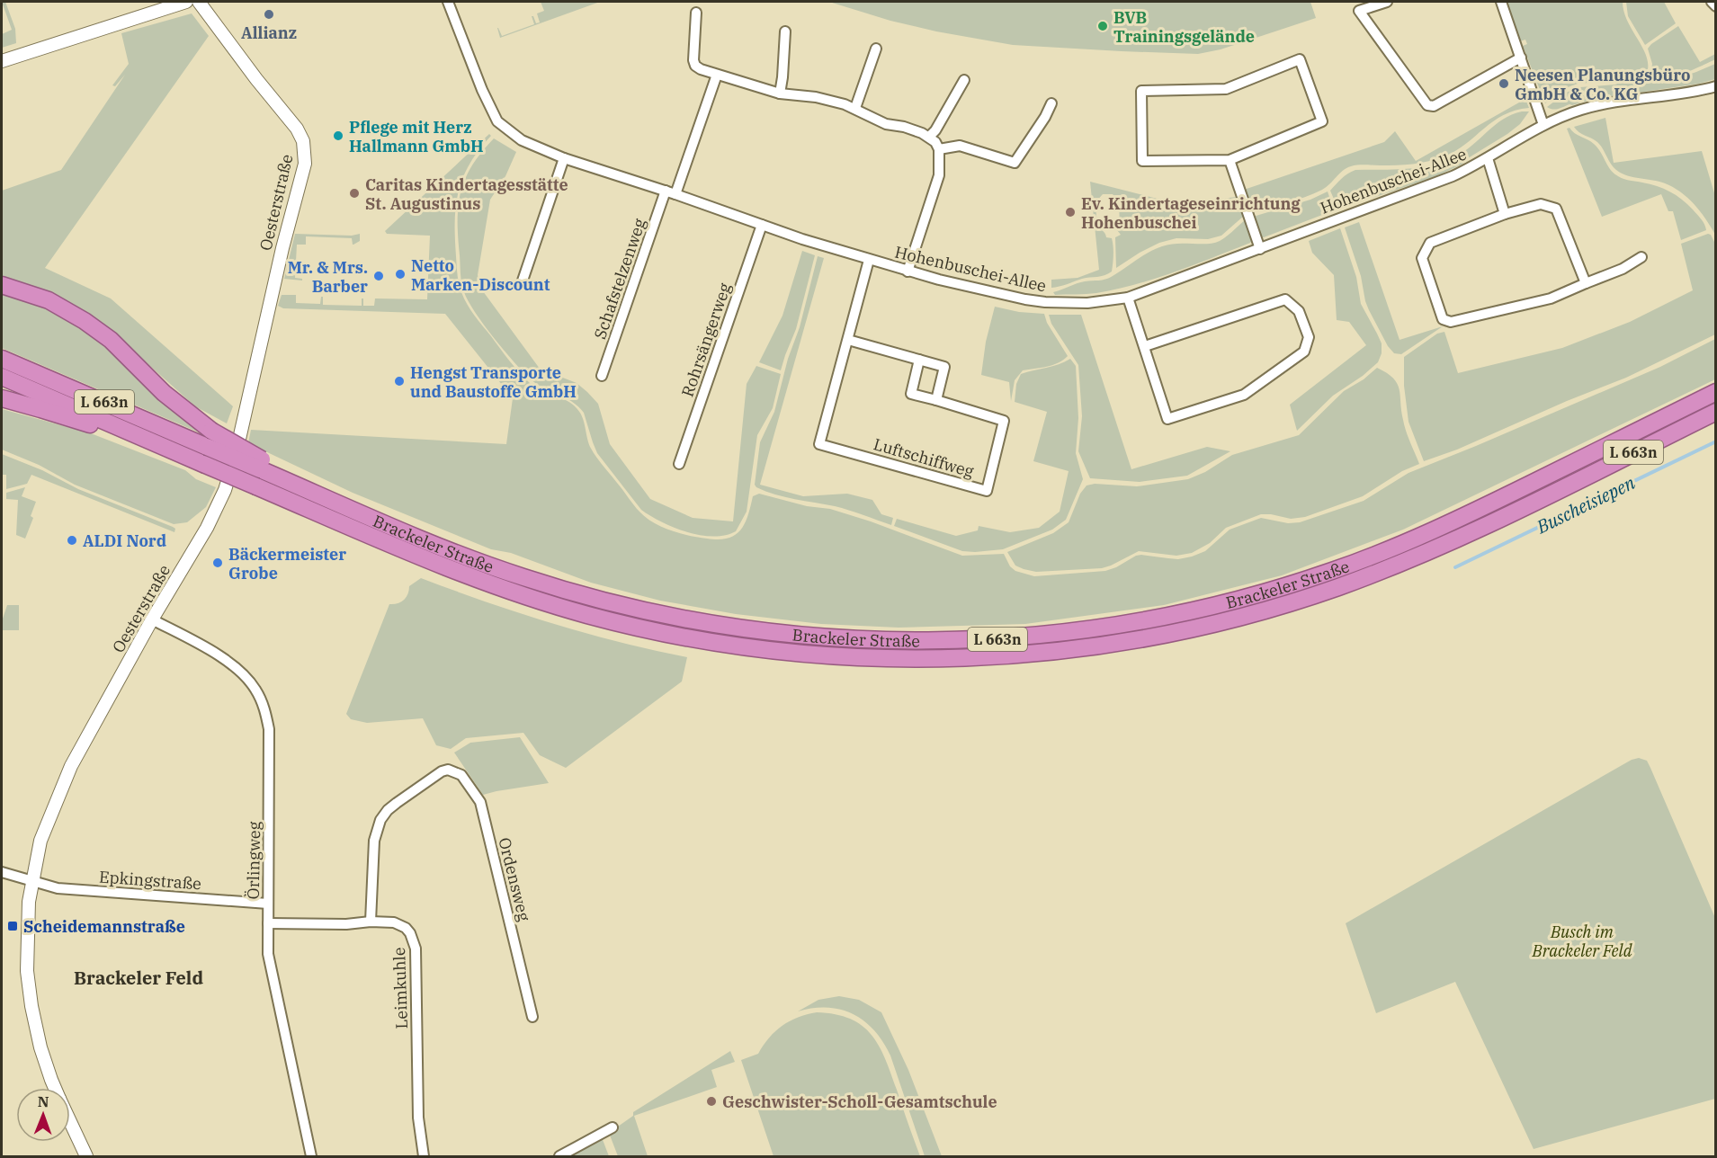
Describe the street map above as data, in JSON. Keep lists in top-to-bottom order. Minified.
{"streets":{"highway":["L 663n","Brackeler Straße"],"street":["Hohenbuschei-Allee","Oesterstraße","Schafstelzenweg","Rohrsängerweg","Luftschiffweg","Örlingweg","Ordensweg","Epkingstraße","Leimkuhle"]},"crossings":[["Hohenbuschei-Allee","Schafstelzenweg"],["Hohenbuschei-Allee","Rohrsängerweg"],["Hohenbuschei-Allee","Luftschiffweg"],["Oesterstraße","Örlingweg"],["Oesterstraße","Epkingstraße"],["L 663n","Brackeler Straße"],["Örlingweg","Epkingstraße"],["Örlingweg","Leimkuhle"],["Ordensweg","Leimkuhle"]],"districts":["Brackeler Feld"],"water":["Buscheisiepen"],"parks":["Busch im Brackeler Feld"],"places":{"other":["Allianz","BVB Trainingsgelände","Neesen Planungsbüro GmbH & Co. KG","Pflege mit Herz Hallmann GmbH","Caritas Kindertagesstätte St. Augustinus","Ev. Kindertageseinrichtung Hohenbuschei","Netto Marken-Discount","Mr. & Mrs. Barber","Hengst Transporte und Baustoffe GmbH","ALDI Nord","Bäckermeister Grobe","Geschwister-Scholl-Gesamtschule"],"transit":["Scheidemannstraße"]},"north":"top"}
